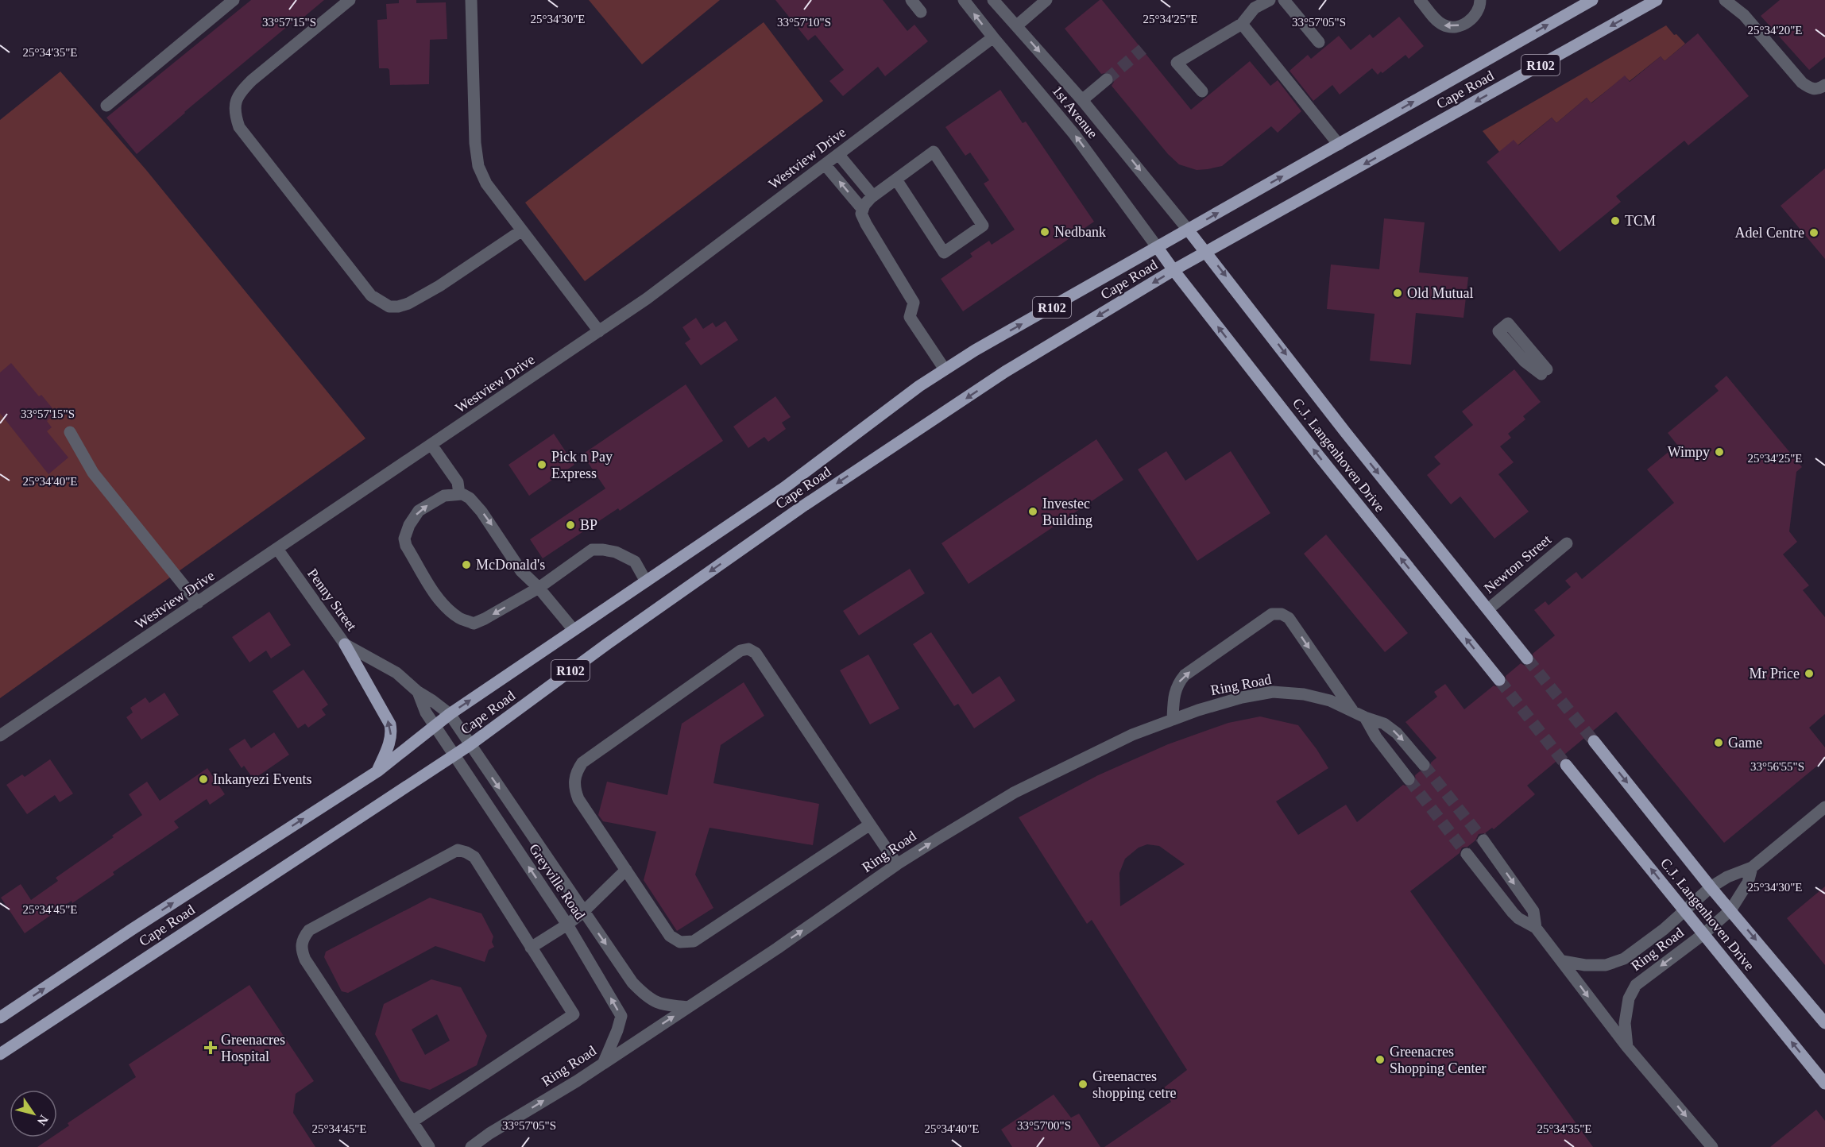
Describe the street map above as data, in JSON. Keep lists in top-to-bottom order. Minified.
{"streets":{"main road":["R102","Cape Road","C.J. Langenhoven Drive"],"street":["1st Avenue","Westview Drive","Newton Street","Penny Street","Ring Road","Greyville Road"]},"crossings":[["Cape Road","1st Avenue"],["Cape Road","C.J. Langenhoven Drive"],["Cape Road","Penny Street"],["Cape Road","Greyville Road"],["1st Avenue","Westview Drive"],["1st Avenue","C.J. Langenhoven Drive"],["Westview Drive","Penny Street"],["C.J. Langenhoven Drive","Newton Street"],["C.J. Langenhoven Drive","Ring Road"],["Penny Street","Greyville Road"],["Ring Road","Greyville Road"]],"places":{"other":["TCM","Nedbank","Adel Centre","Old Mutual","Wimpy","Pick n Pay Express","Investec Building","BP","McDonald's","Mr Price","Game","Inkanyezi Events","Greenacres Shopping Center","Greenacres shopping cetre"],"health":["Greenacres Hospital"]},"north":"bottom right","coordinates":["25°34'30\"E","25°34'25\"E","33°57'15\"S","33°57'10\"S","33°57'05\"S","25°34'20\"E","25°34'35\"E","25°34'40\"E","33°56'55\"S","25°34'45\"E","33°57'00\"S"]}
